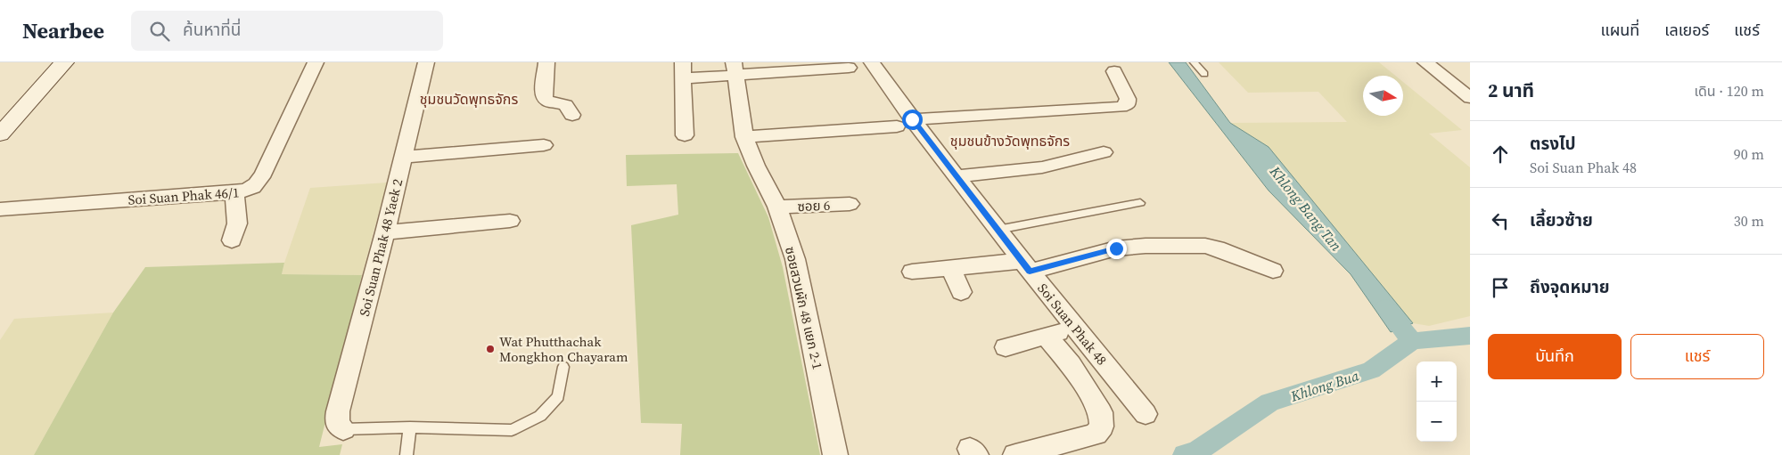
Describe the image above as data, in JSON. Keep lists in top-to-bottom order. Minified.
{"streets":{"street":["Soi Suan Phak 46/1","ซอย 6","Soi Suan Phak 48 Yaek 2","ซอยสวนผัก 48 แยก 2-1","Soi Suan Phak 48"]},"crossings":[["ซอย 6","ซอยสวนผัก 48 แยก 2-1"]],"districts":["ชุมชนวัดพุทธจักร","ชุมชนข้างวัดพุทธจักร"],"water":["Khlong Bang Tan","Khlong Bua"],"places":["Wat Phutthachak Mongkhon Chayaram"],"north":"right","page":{"header":"Nearbee","search":"ค้นหาที่นี่","nav":["แผนที่","เลเยอร์","แชร์"],"heading":["2 นาที","เดิน · 120 m"],"list":[["ตรงไป","Soi Suan Phak 48","90 m"],["เลี้ยวซ้าย","30 m"],"ถึงจุดหมาย"],"buttons":["บันทึก","แชร์"],"map_buttons":["+","−"]}}
